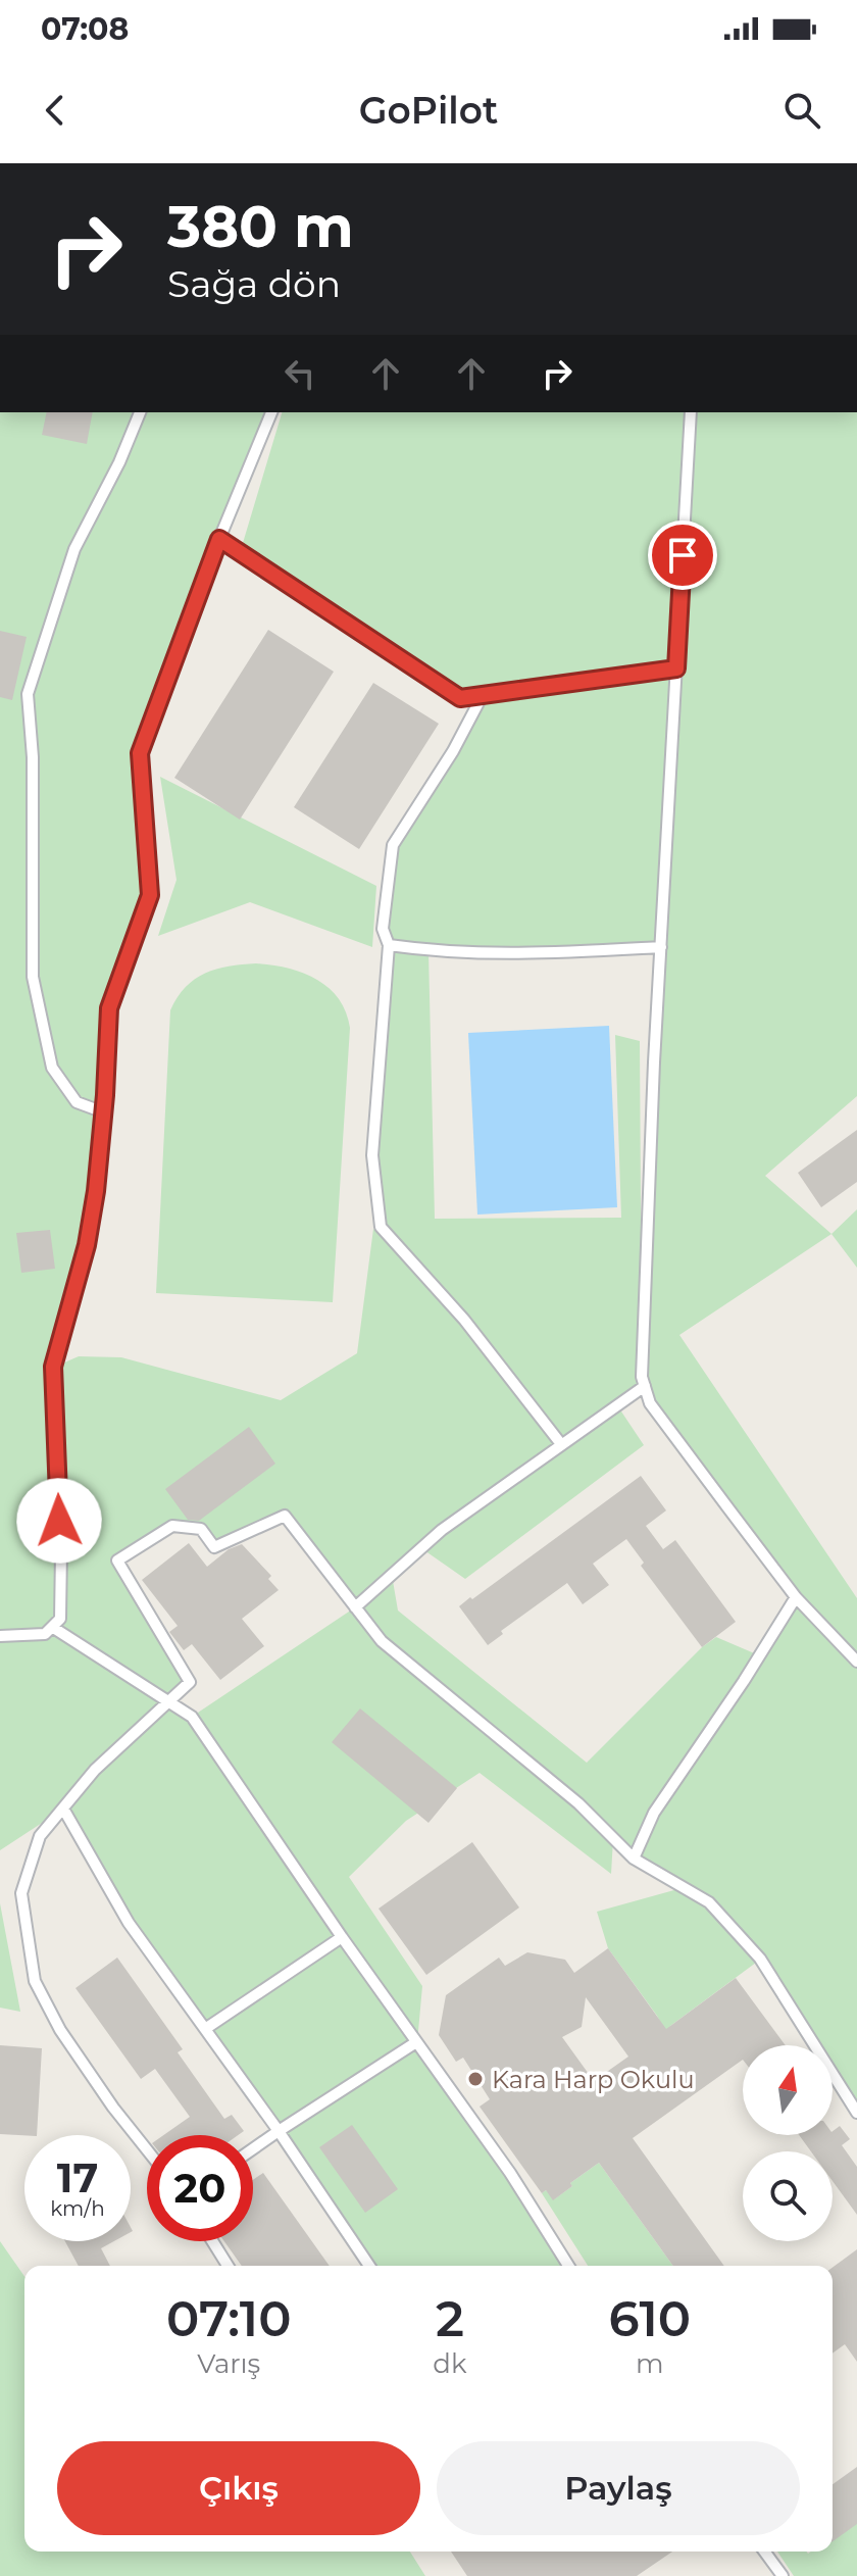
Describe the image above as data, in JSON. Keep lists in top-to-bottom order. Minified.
{"places":["Kara Harp Okulu"],"north":"top","page":{"status":"07:08","header":"GoPilot","turn":["380 m","Sağa dön"],"speed":"17 km/h","limit":"20","eta":["07:10","Varış","2","dk","610","m"],"buttons":["Çıkış","Paylaş"]}}
